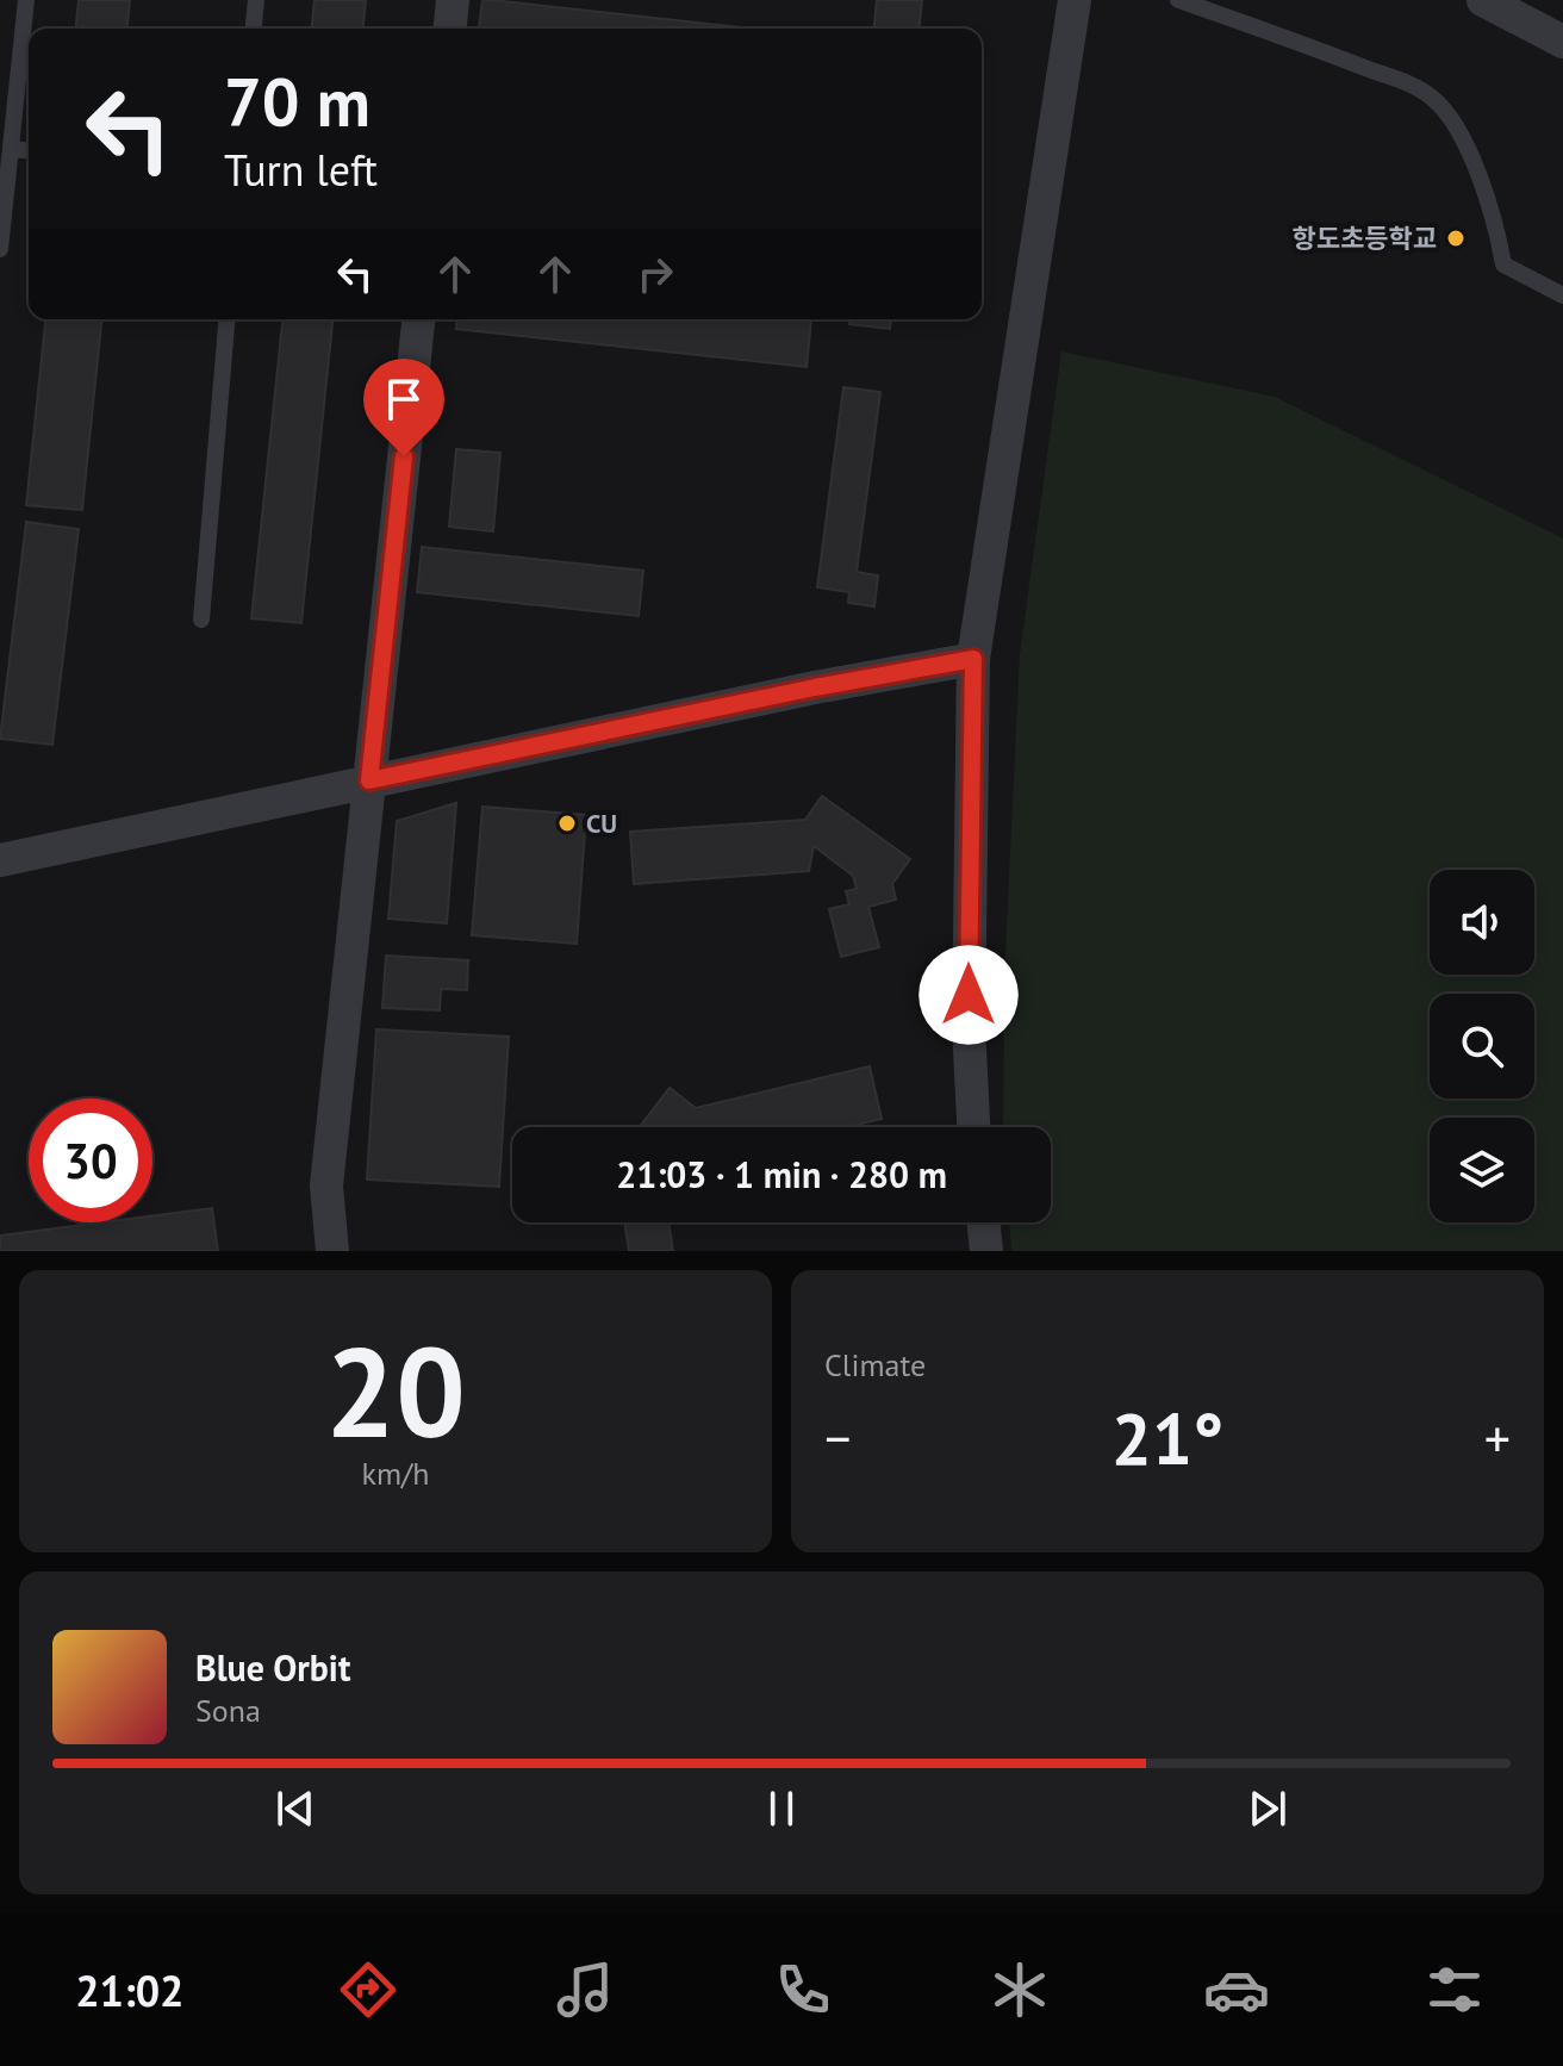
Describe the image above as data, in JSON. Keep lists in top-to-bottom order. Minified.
{"places":["항도초등학교","CU"],"page":{"turn":["70 m","Turn left"],"limit":"30","trip":"21:03 · 1 min · 280 m","tile":[["20","km/h"],"Climate"],"heat":["−","21°","+"],"song":["Blue Orbit","Sona"],"tabs":"21:02"}}
